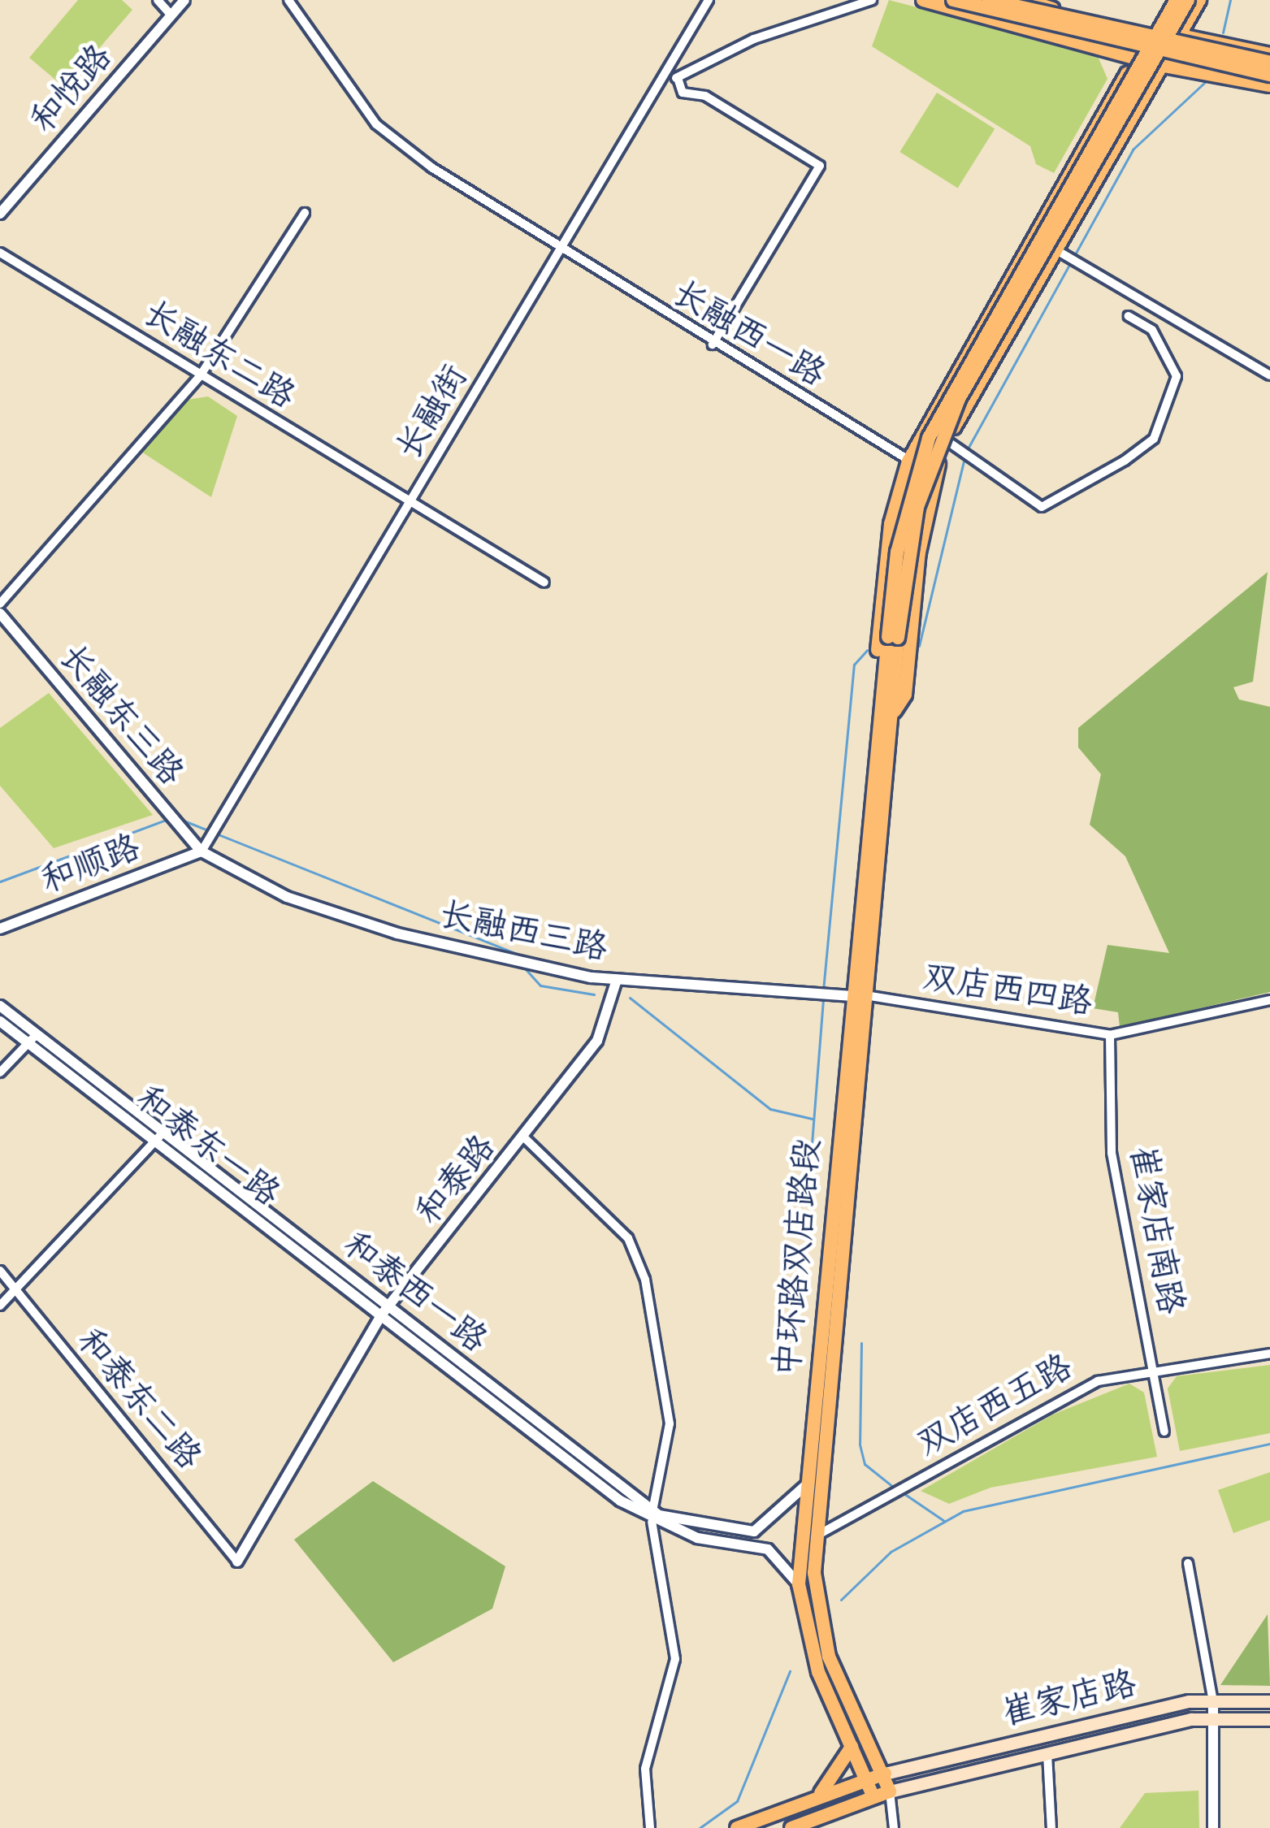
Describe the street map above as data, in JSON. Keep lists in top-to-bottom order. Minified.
{"streets":{"main road":["中环路双店路段","崔家店路"],"street":["和悦路","长融西一路","长融东二路","长融街","长融东三路","和顺路","长融西三路","双店西四路","和泰东一路","和泰路","崔家店南路","和泰西一路","和泰东二路","双店西五路"]},"crossings":[["长融西一路","长融街"],["长融东二路","长融街"],["长融街","长融东三路"],["长融街","和顺路"],["长融街","长融西三路"],["长融东三路","和顺路"],["长融东三路","长融西三路"],["和顺路","长融西三路"],["长融西三路","双店西四路"],["长融西三路","和泰路"],["长融西三路","中环路双店路段"],["双店西四路","崔家店南路"],["双店西四路","中环路双店路段"],["和泰东一路","和泰路"],["和泰东一路","和泰西一路"],["和泰路","和泰西一路"],["和泰路","和泰东二路"],["崔家店南路","双店西五路"],["中环路双店路段","和泰西一路"],["中环路双店路段","双店西五路"],["中环路双店路段","崔家店路"]]}
